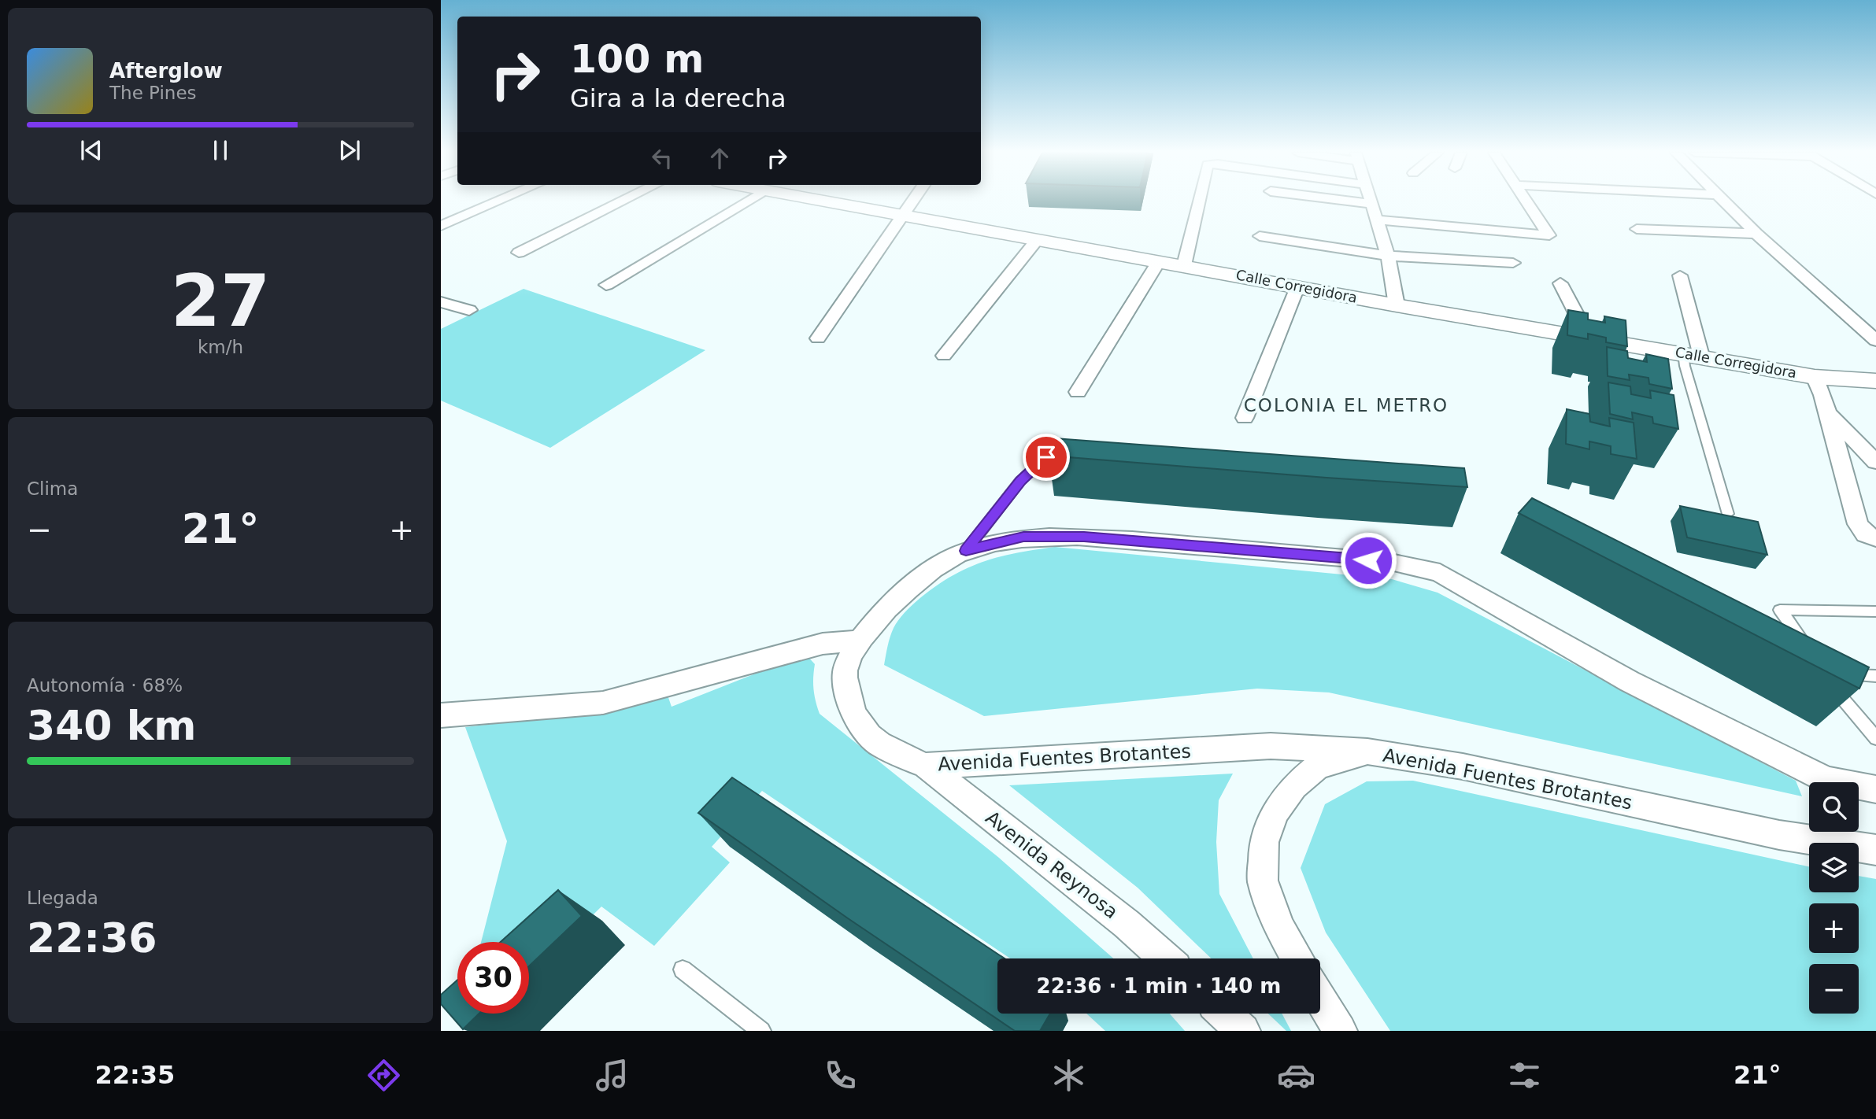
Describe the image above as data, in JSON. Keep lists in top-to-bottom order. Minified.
{"streets":{"street":["Calle Corregidora","Avenida Fuentes Brotantes","Avenida Reynosa"]},"crossings":[["Avenida Fuentes Brotantes","Avenida Reynosa"]],"districts":["COLONIA EL METRO"],"page":{"turn":["100 m","Gira a la derecha"],"song":["Afterglow","The Pines"],"tile":[["27","km/h"],"Clima",["Autonomía · 68%","340 km"],["Llegada","22:36"]],"heat":["−","21°","+"],"map_buttons":["+","−"],"limit":"30","trip":"22:36 · 1 min · 140 m","tabs":["22:35","21°"]}}
